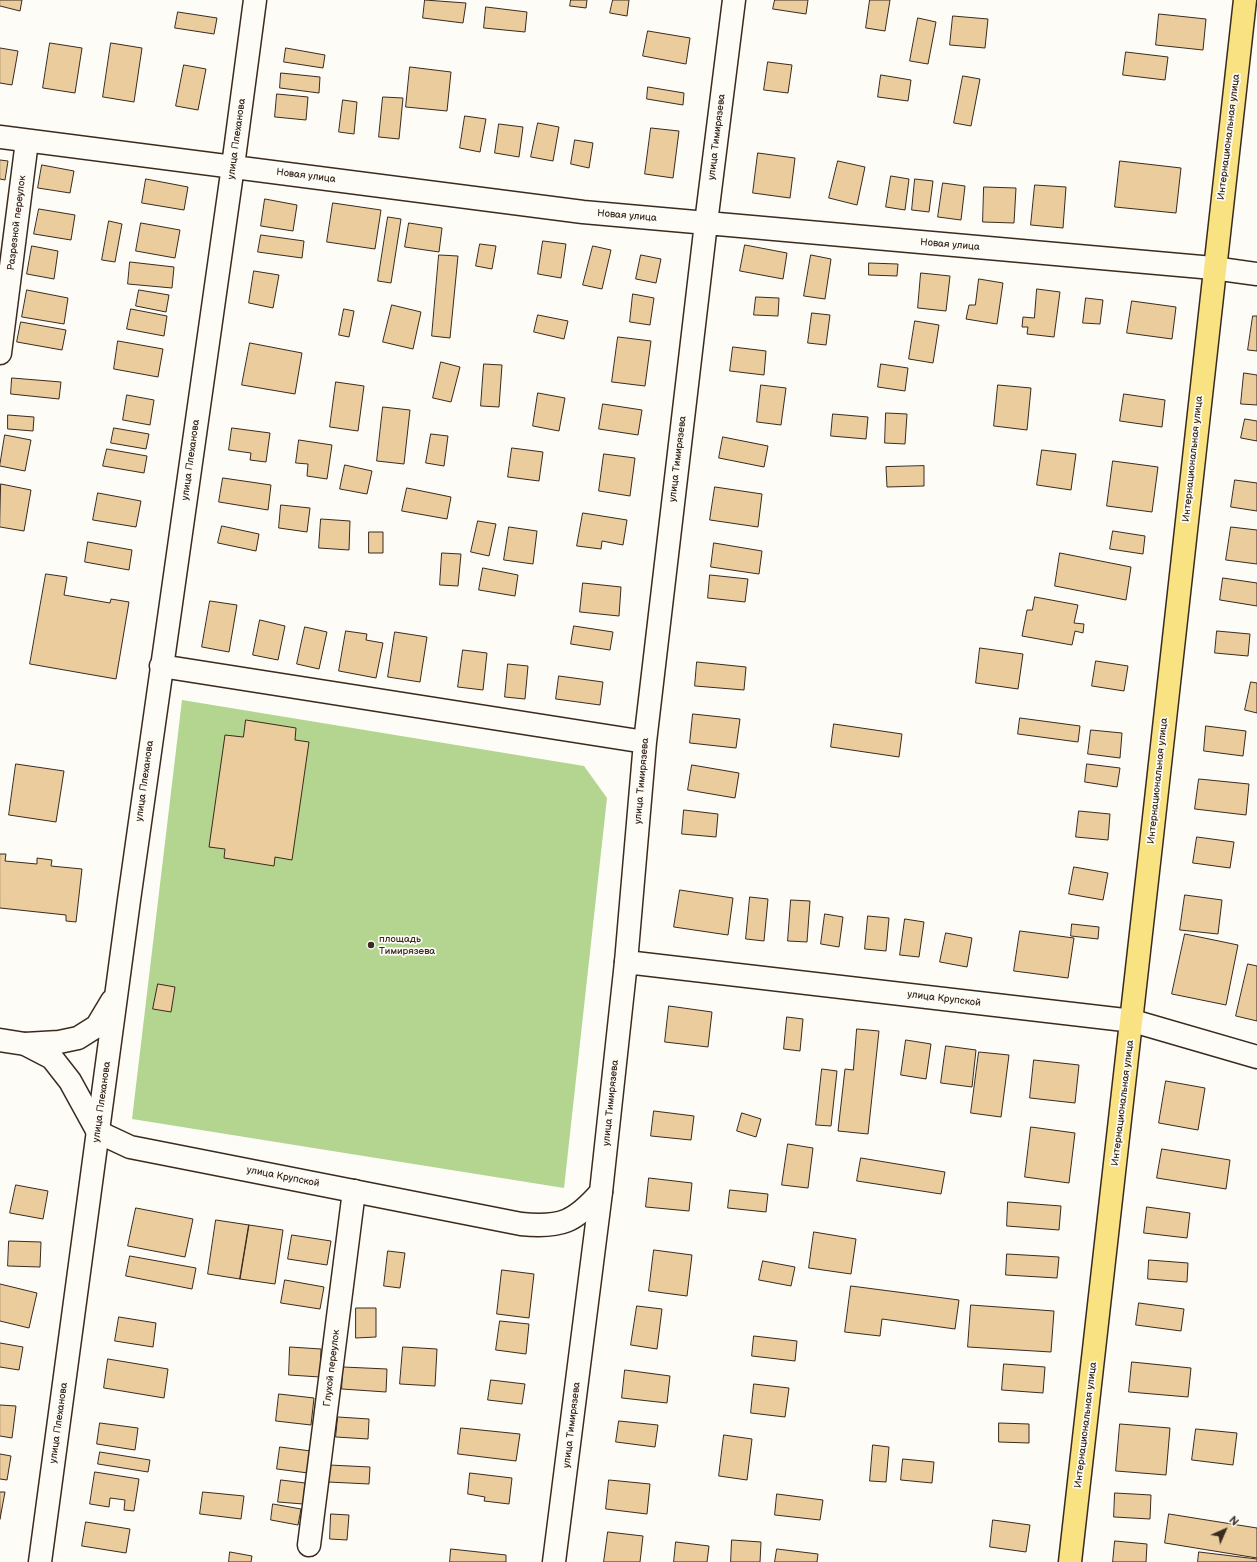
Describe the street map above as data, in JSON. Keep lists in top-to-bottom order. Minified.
{"streets":{"main road":["Интернациональная улица"],"street":["улица Тимирязева","улица Плеханова","Новая улица","Разрезной переулок","улица Крупской","Глухой переулок"]},"crossings":[["улица Тимирязева","Новая улица"],["улица Тимирязева","улица Крупской"],["Интернациональная улица","Новая улица"],["Интернациональная улица","улица Крупской"],["улица Плеханова","Новая улица"],["улица Плеханова","улица Крупской"],["Новая улица","Разрезной переулок"],["улица Крупской","Глухой переулок"]],"places":["площадь Тимирязева"],"north":"top right"}
